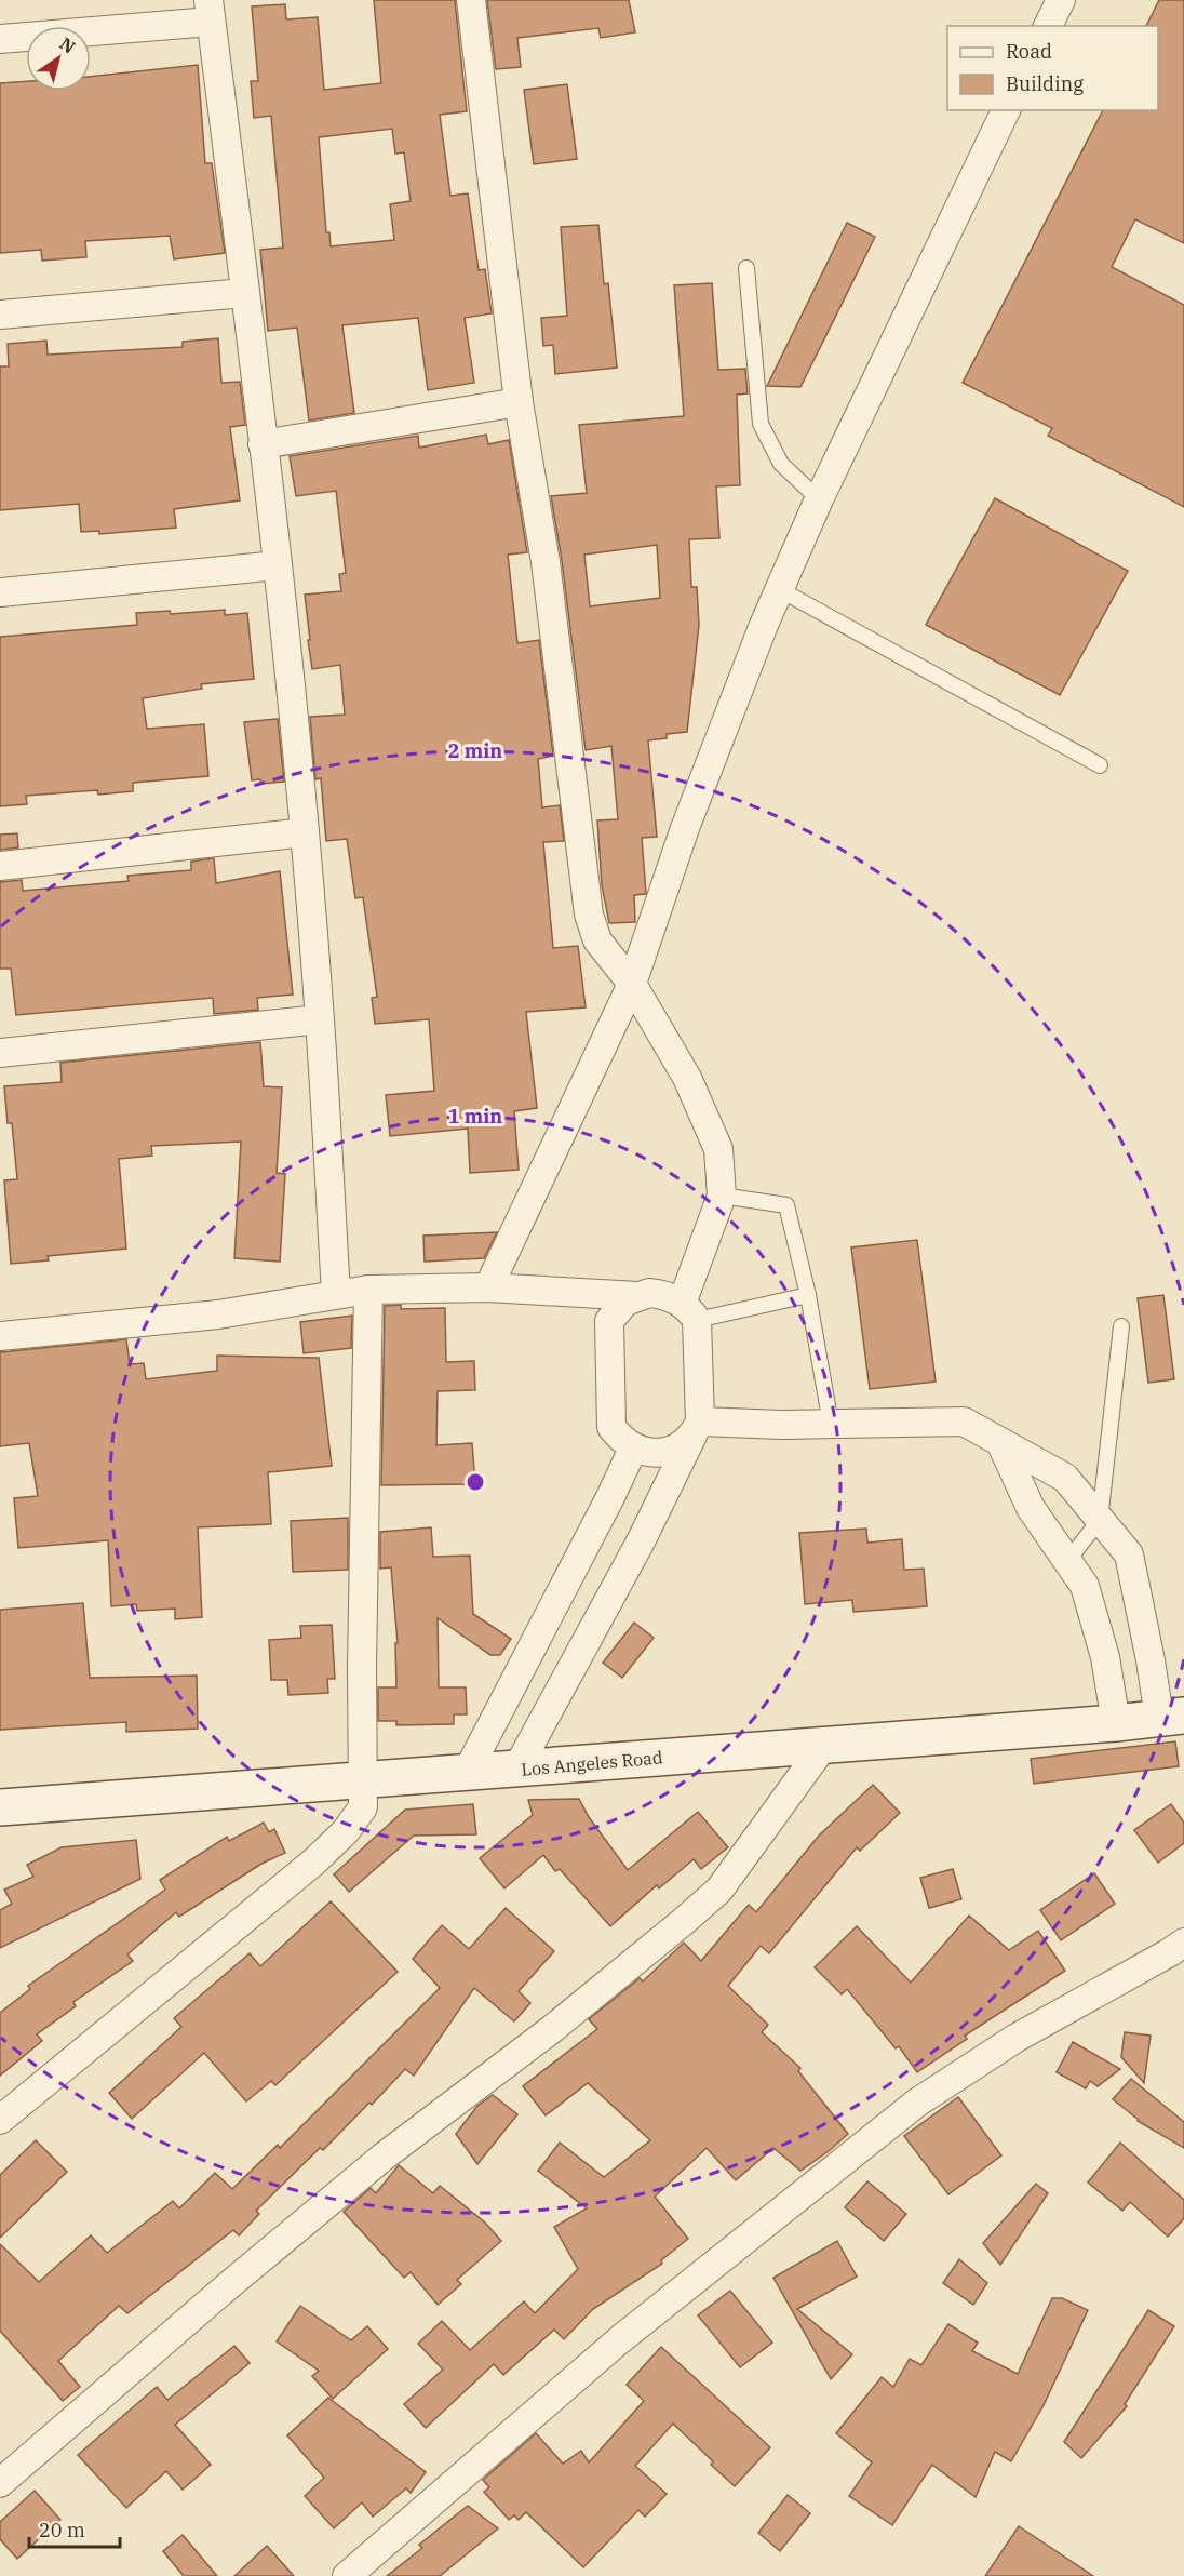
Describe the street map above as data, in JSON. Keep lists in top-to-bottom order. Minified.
{"streets":{"main road":["Los Angeles Road"]},"legend":["Road","Building"],"scale_bar":"20 m","north":"top right","rings":["2 min","1 min"]}
